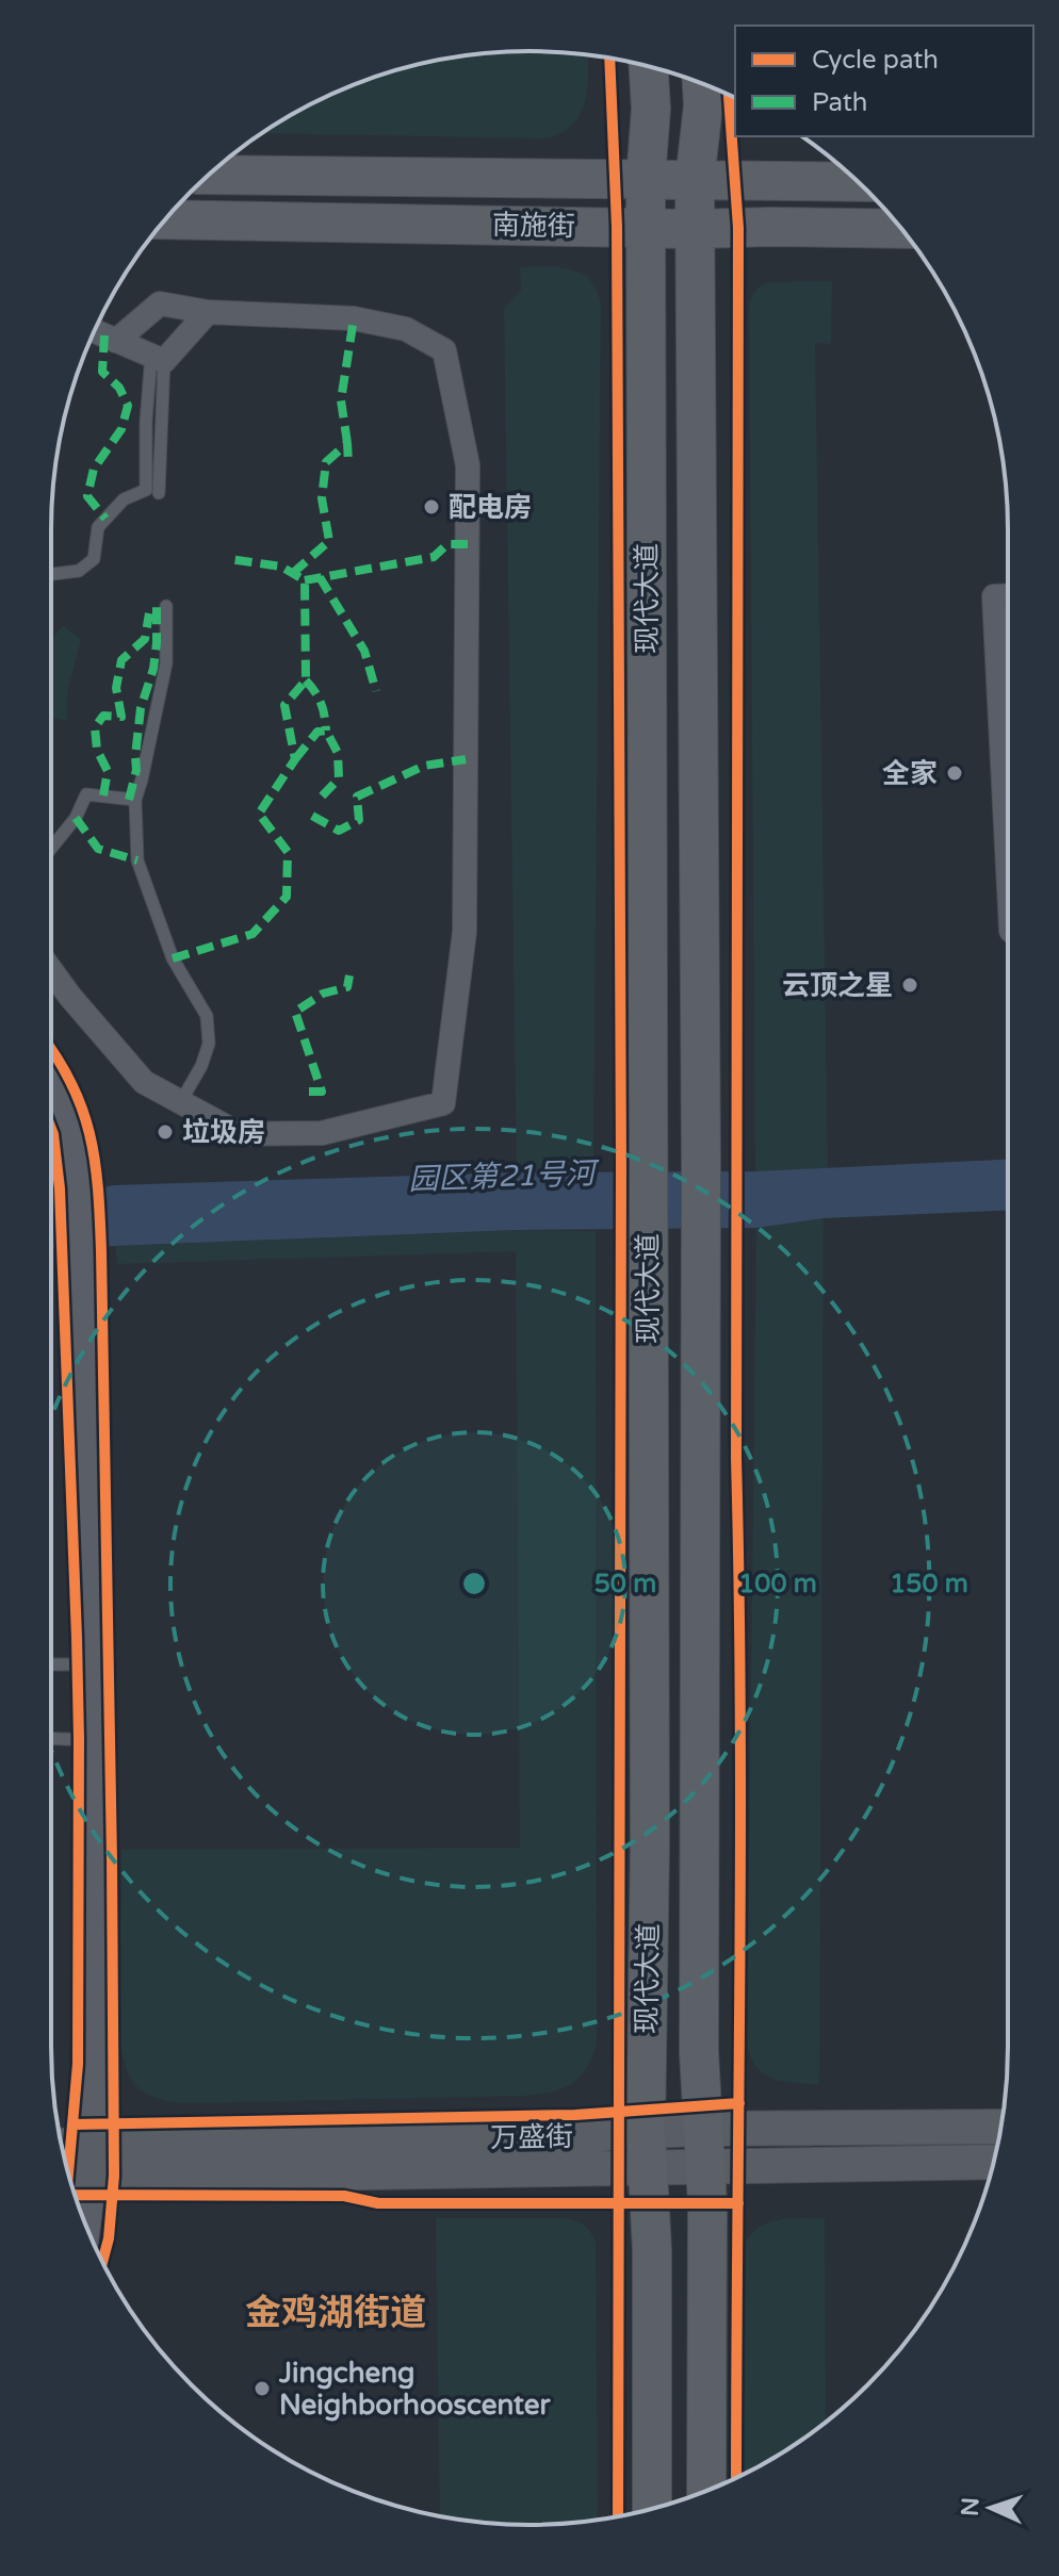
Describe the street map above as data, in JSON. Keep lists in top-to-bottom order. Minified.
{"streets":{"main road":["南施街","现代大道","万盛街"]},"crossings":[["南施街","现代大道"],["现代大道","万盛街"]],"districts":["金鸡湖街道"],"water":["园区第21号河"],"places":["配电房","全家","云顶之星","垃圾房","Jingcheng Neighborhooscenter"],"legend":["Cycle path","Path"],"north":"left","rings":["50 m","100 m","150 m"]}
